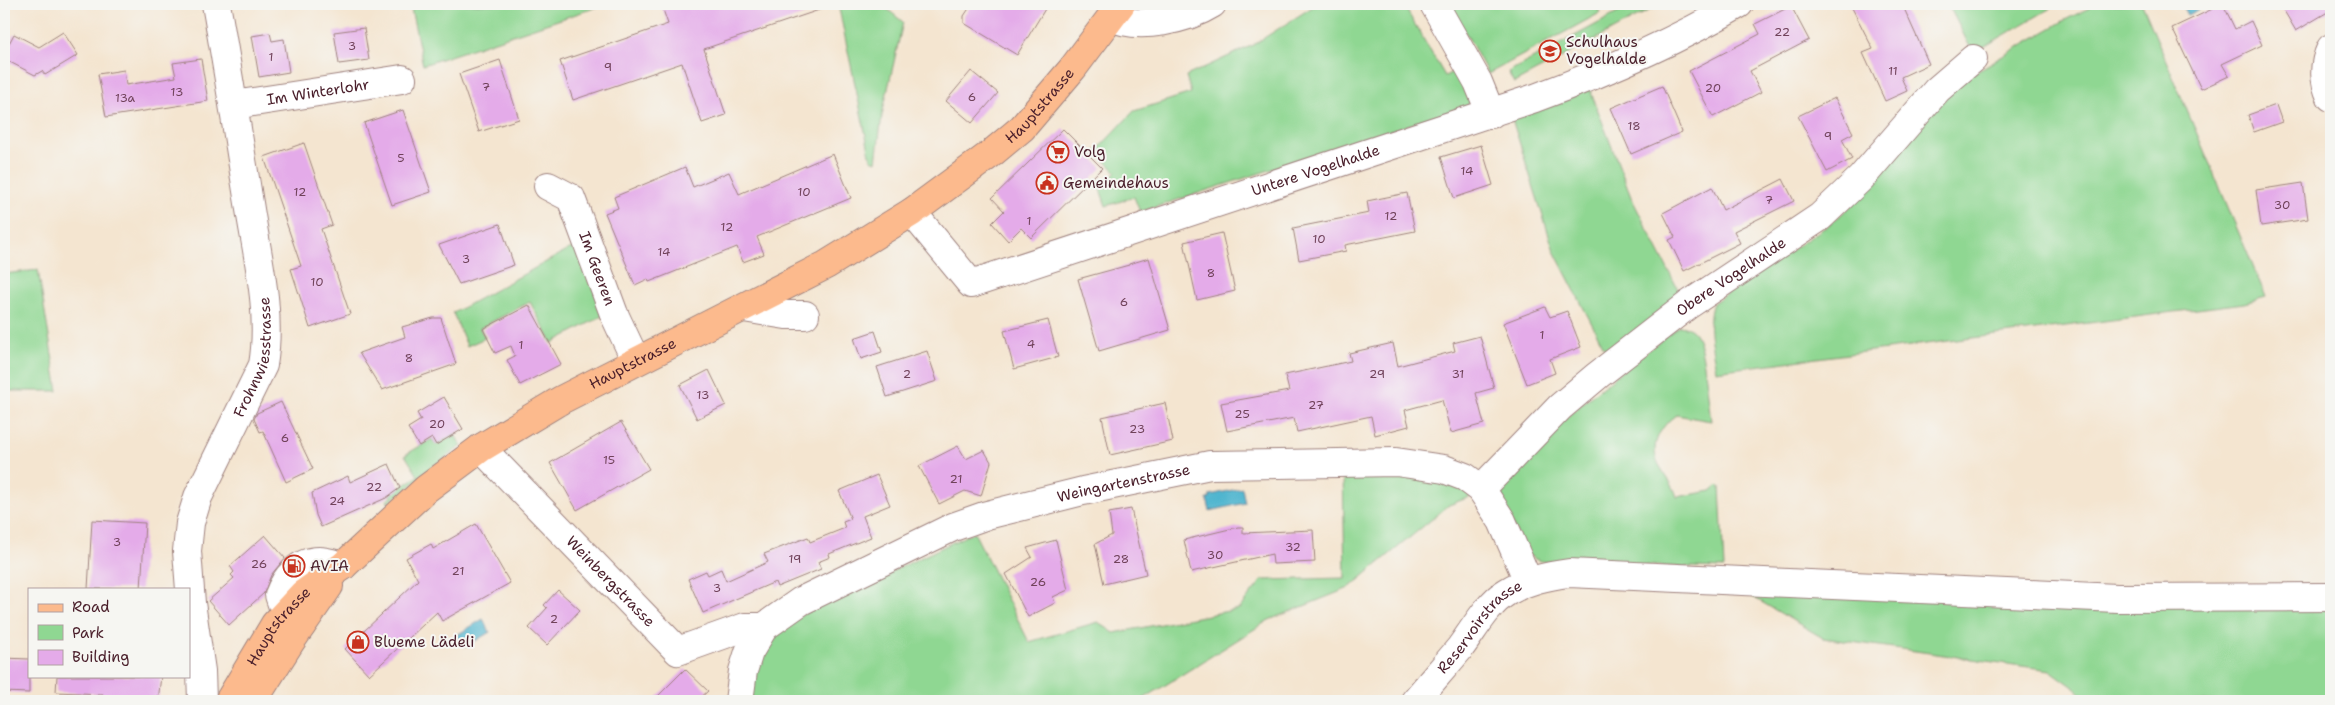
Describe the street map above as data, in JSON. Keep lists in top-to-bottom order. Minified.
{"streets":{"main road":["Hauptstrasse"],"street":["Im Winterlohr","Untere Vogelhalde","Im Geeren","Obere Vogelhalde","Frohnwiesstrasse","Weingartenstrasse","Weinbergstrasse","Reservoirstrasse"]},"crossings":[["Im Winterlohr","Frohnwiesstrasse"],["Hauptstrasse","Untere Vogelhalde"],["Hauptstrasse","Im Geeren"],["Hauptstrasse","Weinbergstrasse"],["Obere Vogelhalde","Weingartenstrasse"],["Weingartenstrasse","Weinbergstrasse"],["Weingartenstrasse","Reservoirstrasse"]],"places":{"school or university":["Schulhaus Vogelhalde"],"supermarket":["Volg"],"public building":["Gemeindehaus"],"fuel station":["AVIA"],"shop":["Blueme Lädeli"]},"house_numbers":["22","3","1","9","11","7","20","13","6","13a","18","9","5","14","12","10","7","30","12","1","12","10","14","3","8","10","6","1","4","1","8","2","29","31","13","27","25","20","23","6","15","21","22","24","3","32","30","19","28","26","21","26","3","2"],"legend":["Road","Park","Building"]}
